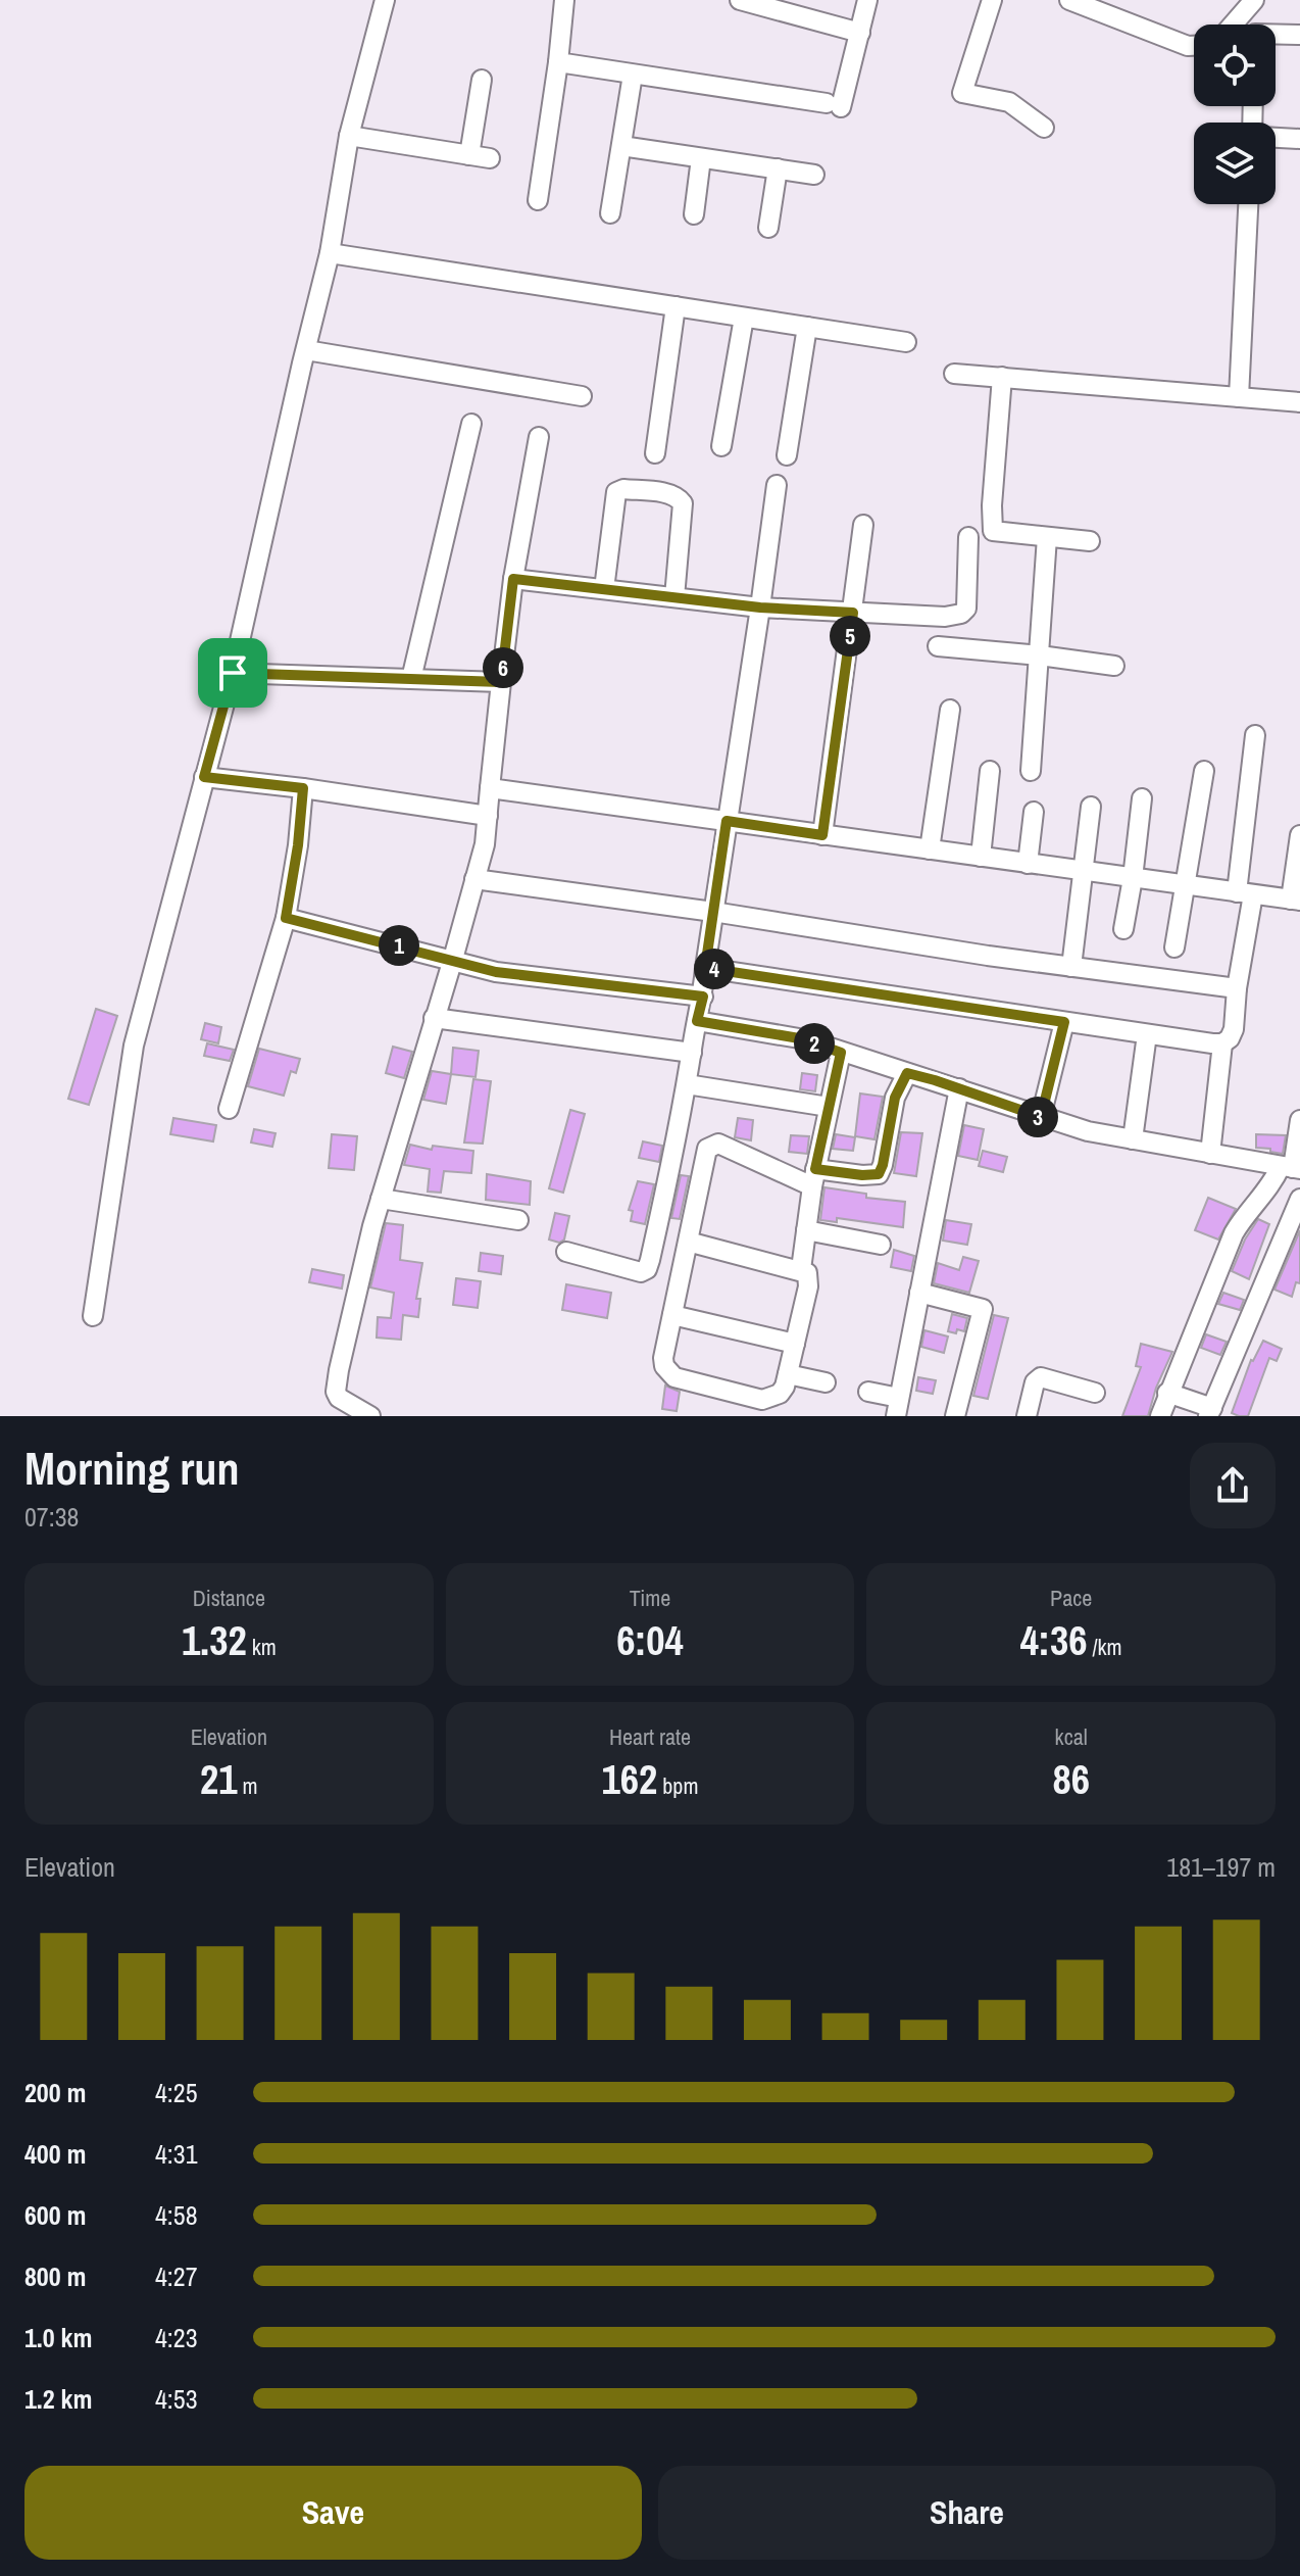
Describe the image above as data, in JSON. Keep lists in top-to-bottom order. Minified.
{"page":{"pins":["5","6","1","4","2","3"],"heading":["Morning run","07:38"],"stats":[["Distance","1.32 km"],["Time","6:04"],["Pace","4:36 /km"],["Elevation","21 m"],["Heart rate","162 bpm"],["kcal","86"]],"chart":["Elevation","181–197 m"],"list":[{"name":"200 m","note":"4:25"},{"name":"400 m","note":"4:31"},{"name":"600 m","note":"4:58"},{"name":"800 m","note":"4:27"},{"name":"1.0 km","note":"4:23"},{"name":"1.2 km","note":"4:53"}],"buttons":["Save","Share"]}}
